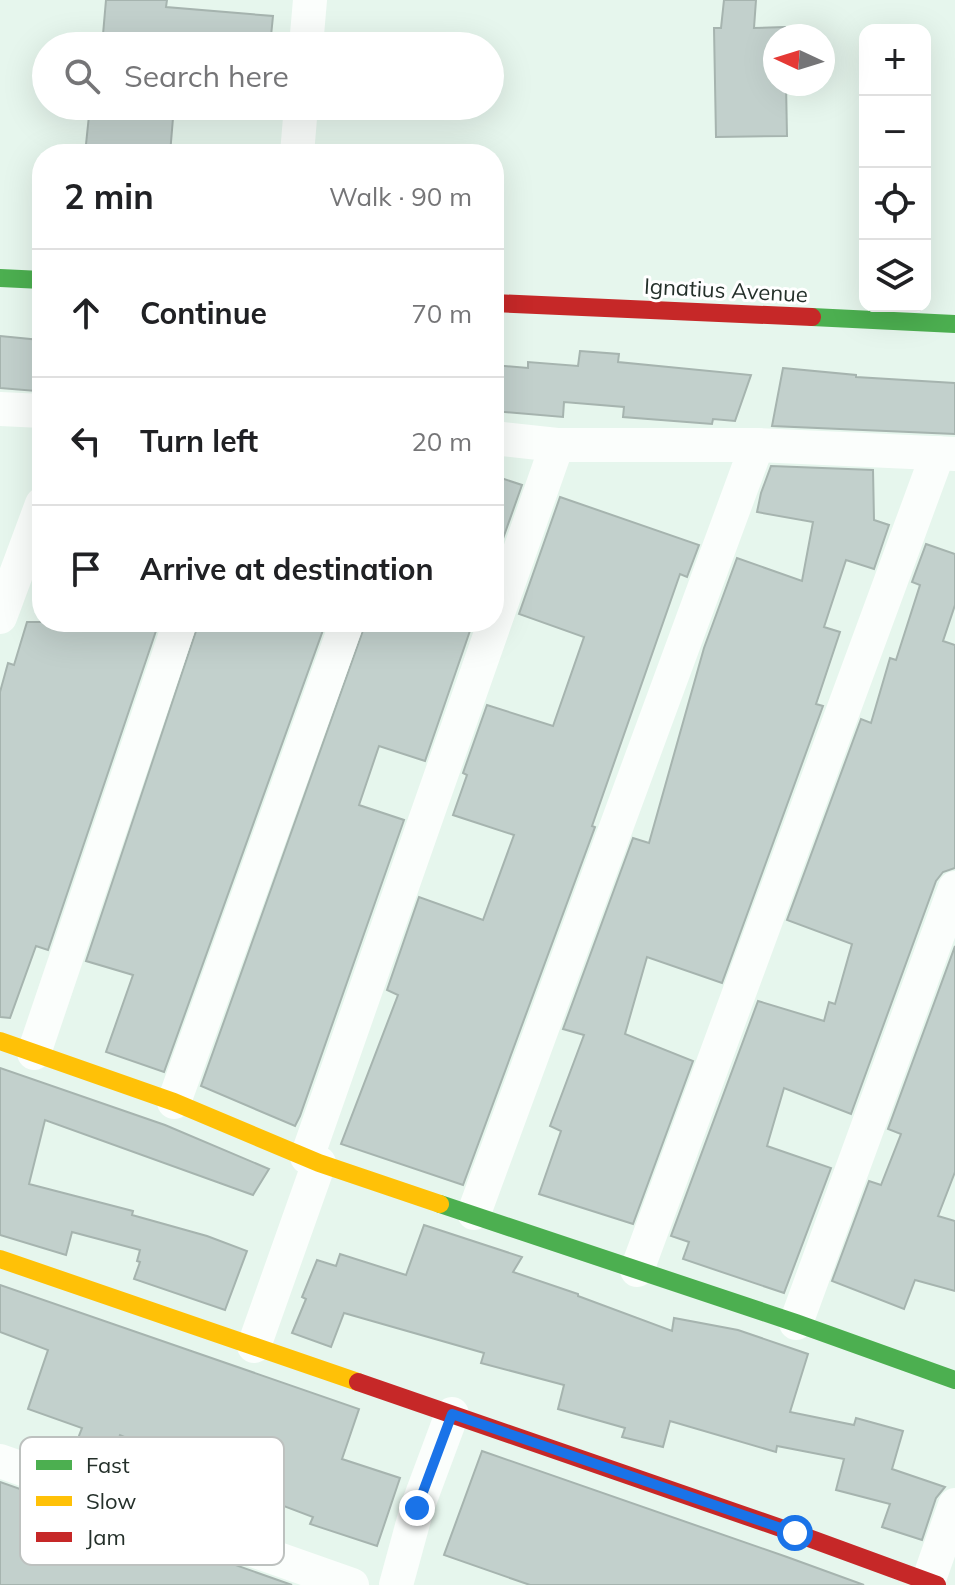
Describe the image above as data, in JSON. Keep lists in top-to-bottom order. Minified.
{"streets":{"street":["Ignatius Avenue"]},"legend":["Fast","Slow","Jam"],"north":"left","page":{"map_buttons":["+","−"],"search":"Search here","heading":["2 min","Walk · 90 m"],"list":[["Continue","70 m"],["Turn left","20 m"],"Arrive at destination"]}}
